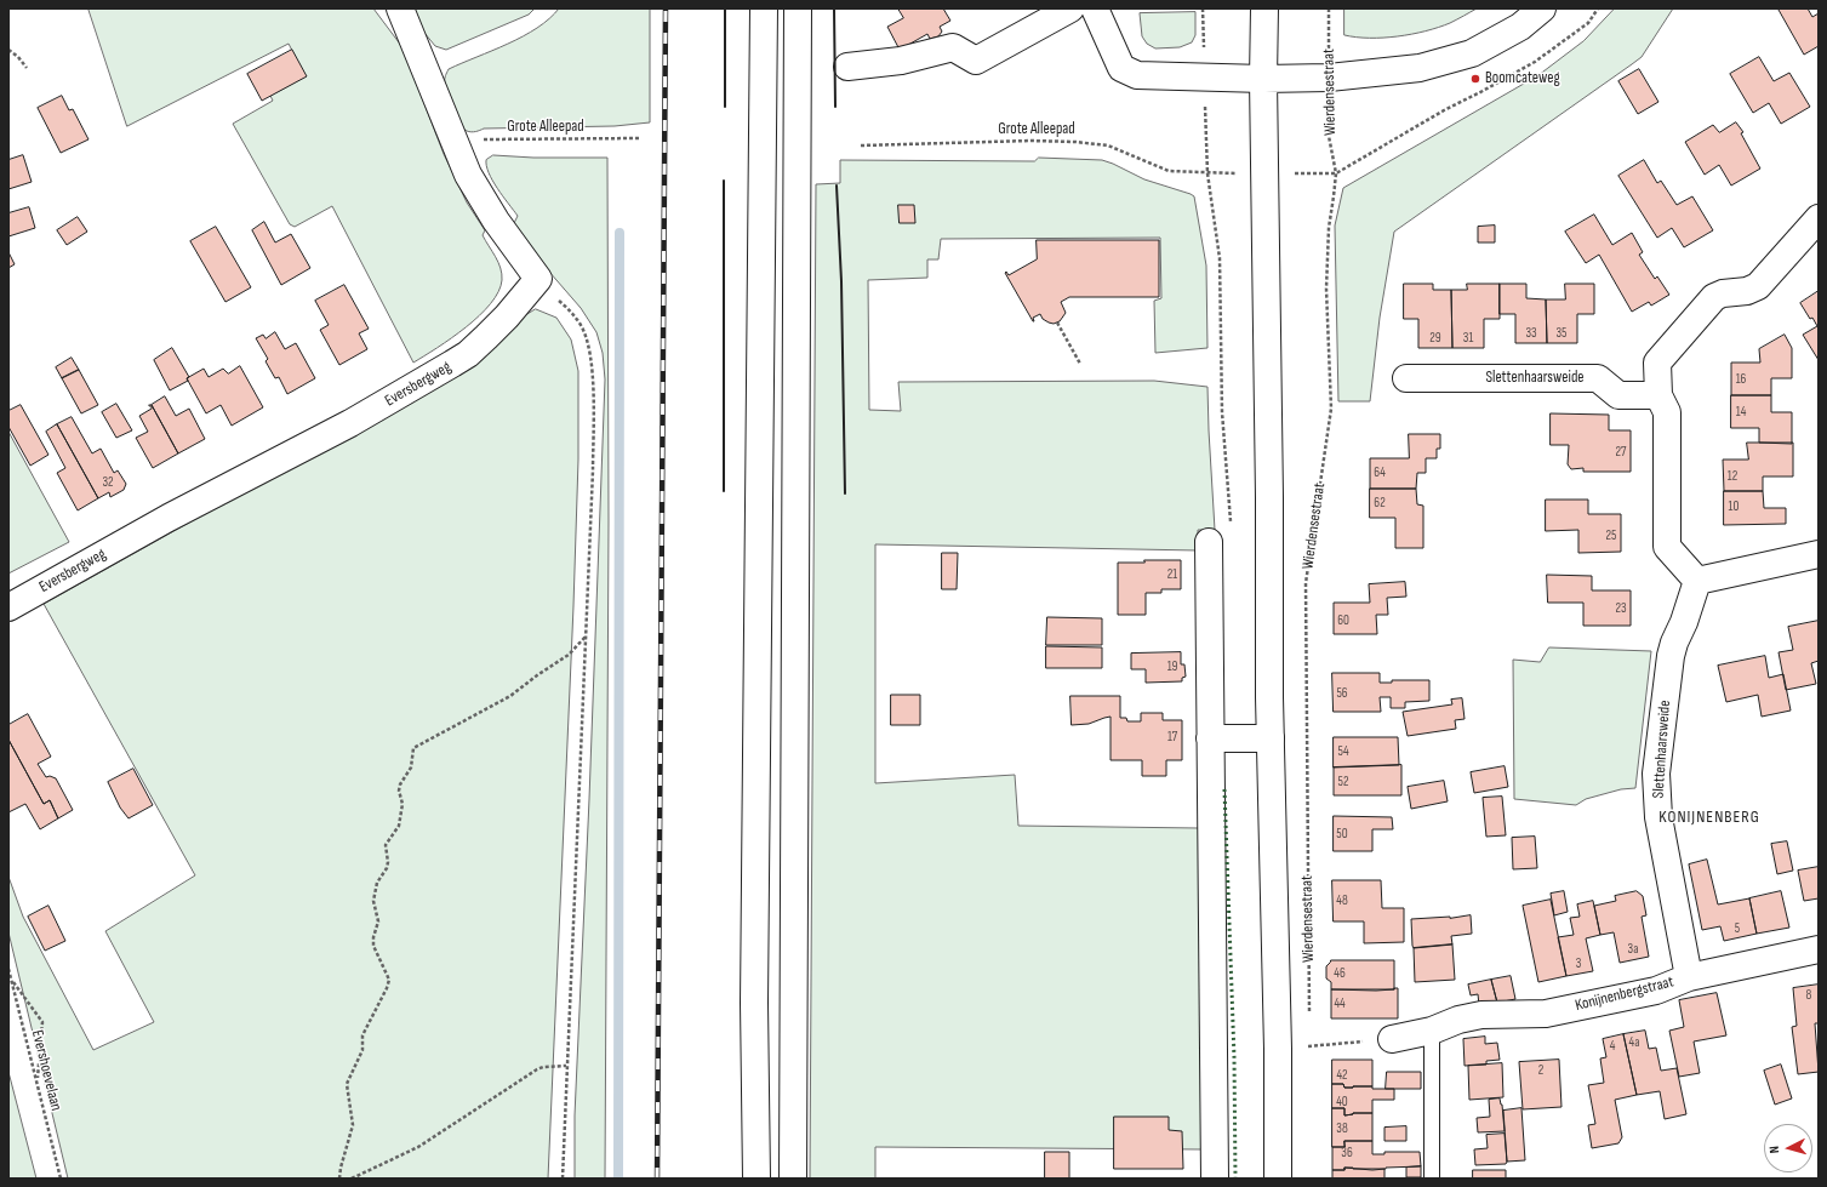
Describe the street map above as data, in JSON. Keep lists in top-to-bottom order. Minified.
{"streets":{"street":["Slettenhaarsweide","Eversbergweg","Konijnenbergstraat"],"path":["Wierdensestraat","Grote Alleepad","Evershoevelaan"]},"crossings":[["Slettenhaarsweide","Konijnenbergstraat"]],"districts":["KONIJNENBERG"],"places":["Boomcateweg"],"house_numbers":["33","35","29","31","16","14","27","64","12","32","62","10","25","21","23","60","19","56","17","54","52","50","48","5","3a","3","46","8","44","4a","4","2","42","40","38","36"],"north":"left"}
